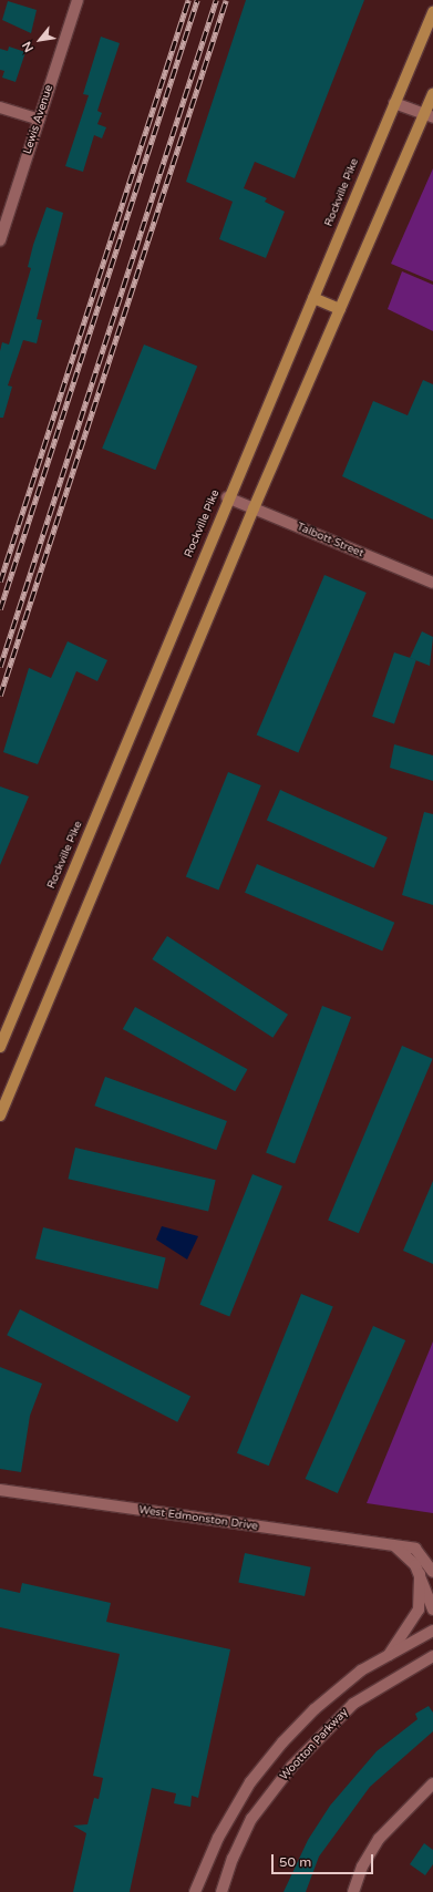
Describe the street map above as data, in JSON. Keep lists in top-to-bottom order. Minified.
{"streets":{"main road":["Rockville Pike"],"street":["Lewis Avenue","Talbott Street","West Edmonston Drive","Wootton Parkway"]},"crossings":[["Rockville Pike","Talbott Street"]],"scale_bar":"50 m","north":"bottom left"}
